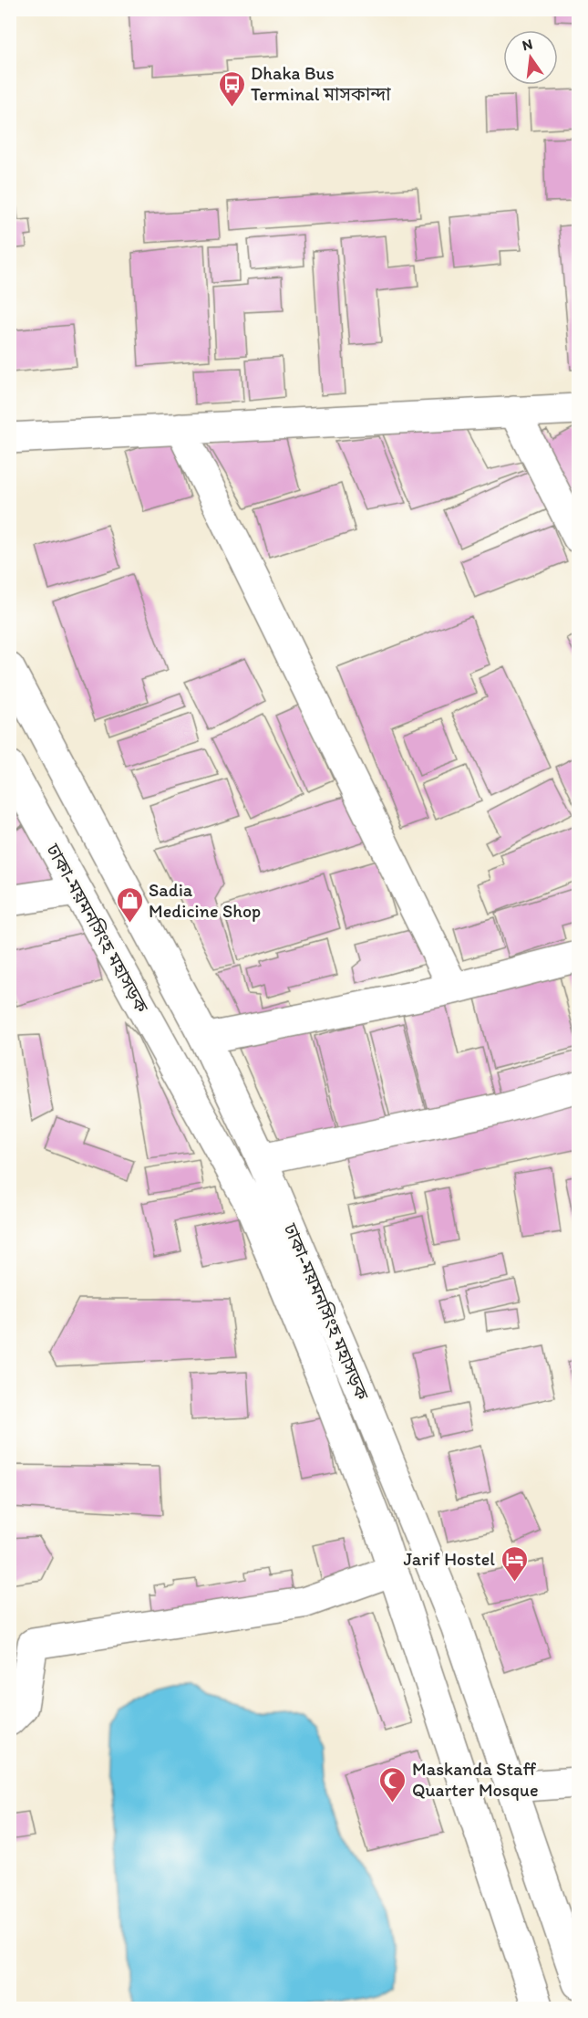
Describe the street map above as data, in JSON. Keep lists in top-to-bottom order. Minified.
{"streets":{"main road":["ঢাকা-ময়মনসিংহ মহাসড়ক"]},"places":{"bus stop":["Dhaka Bus Terminal মাসকান্দা"],"shop":["Sadia Medicine Shop"],"hotel":["Jarif Hostel"],"mosque":["Maskanda Staff Quarter Mosque"]},"north":"top"}
